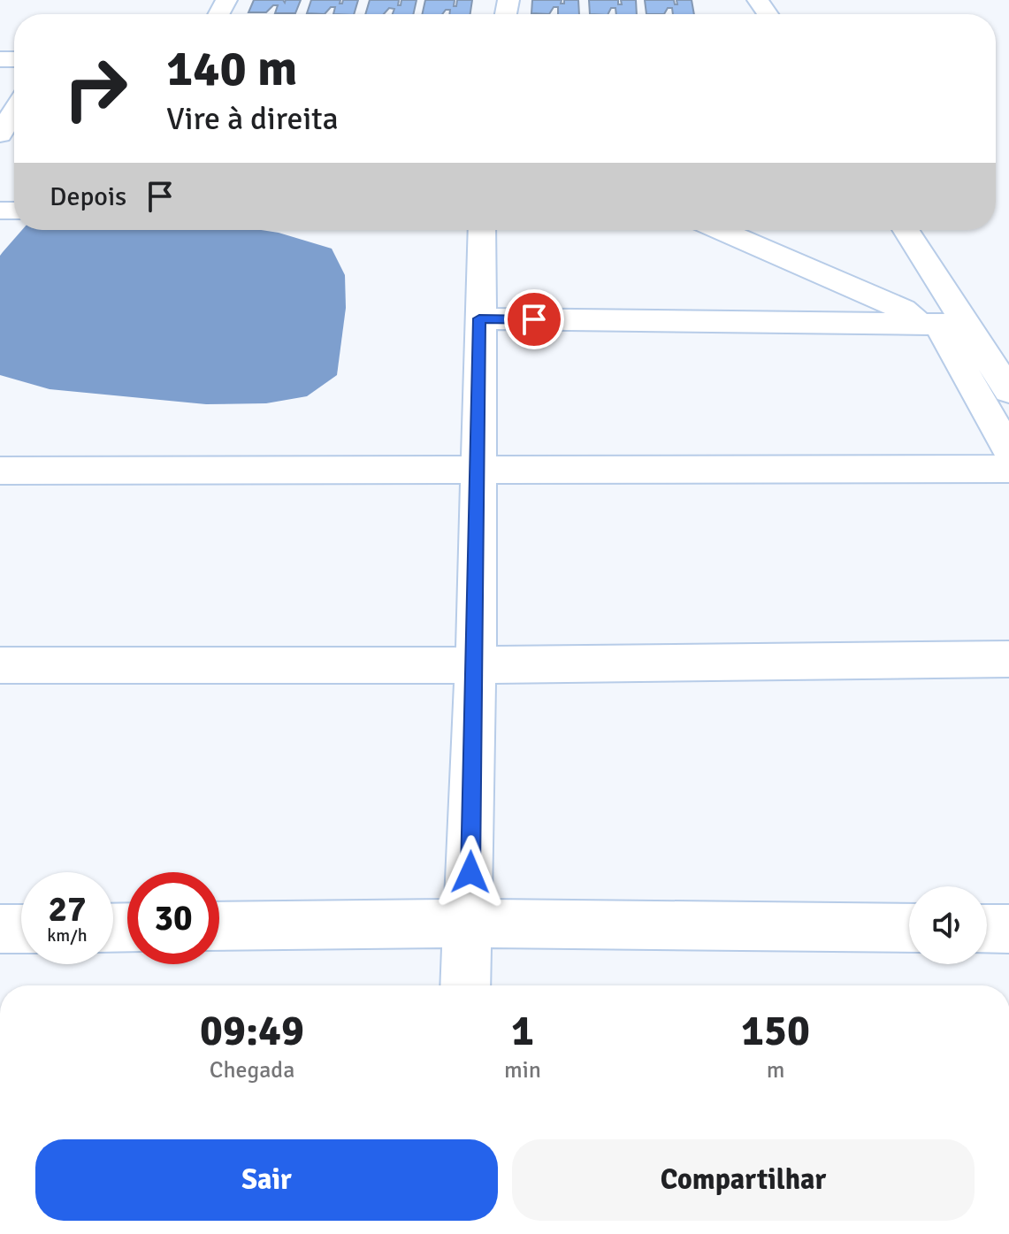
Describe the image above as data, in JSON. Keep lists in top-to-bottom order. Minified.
{"page":{"turn":["140 m","Vire à direita"],"then":"Depois","speed":"27 km/h","limit":"30","eta":["09:49","Chegada","1","min","150","m"],"buttons":["Sair","Compartilhar"]}}
